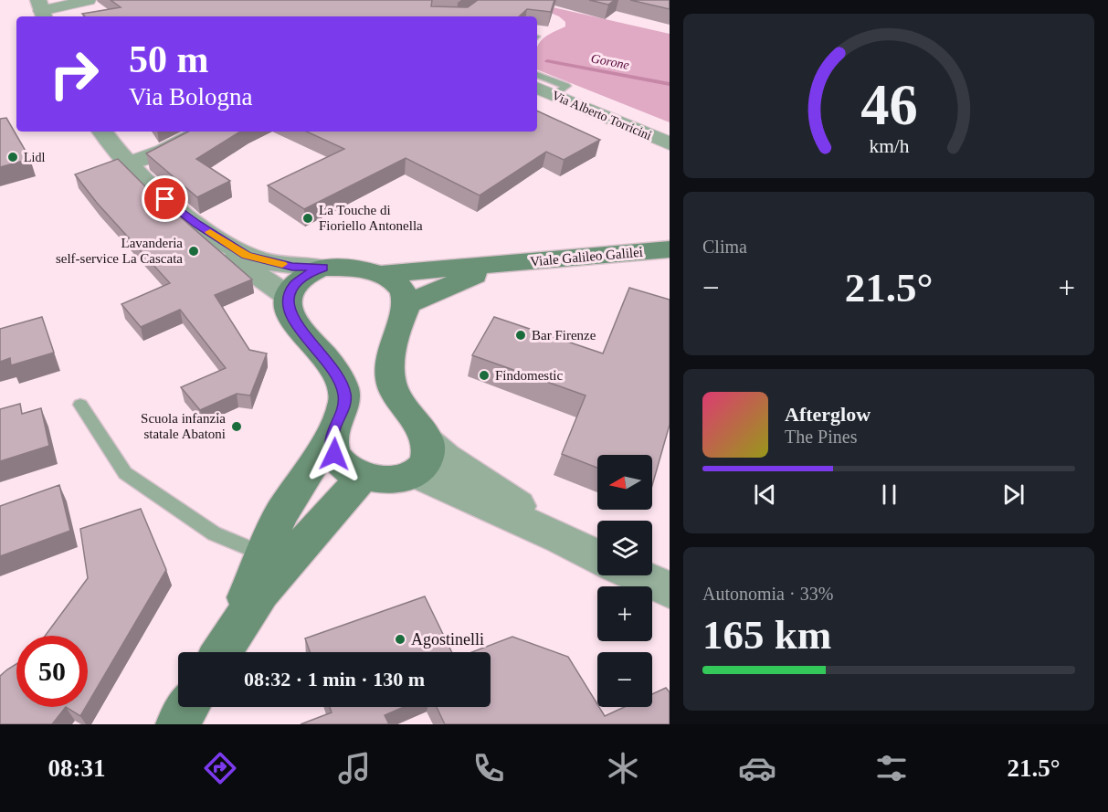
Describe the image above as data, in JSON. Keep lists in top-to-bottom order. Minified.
{"streets":{"main road":["Viale Galileo Galilei"],"street":["Via Alberto Torricini"]},"water":["Gorone"],"places":["Lidl","La Touche di Fioriello Antonella","Lavanderia self-service La Cascata","Bar Firenze","Findomestic","Scuola infanzia statale Abatoni","Agostinelli"],"north":"left","page":{"turn":["50 m","Via Bologna"],"tile":["Clima",["Autonomia · 33%","165 km"]],"heat":["−","21.5°","+"],"song":["Afterglow","The Pines"],"map_buttons":["+","−"],"limit":"50","trip":"08:32 · 1 min · 130 m","tabs":["08:31","21.5°"],"gauge":["46","km/h"]}}
